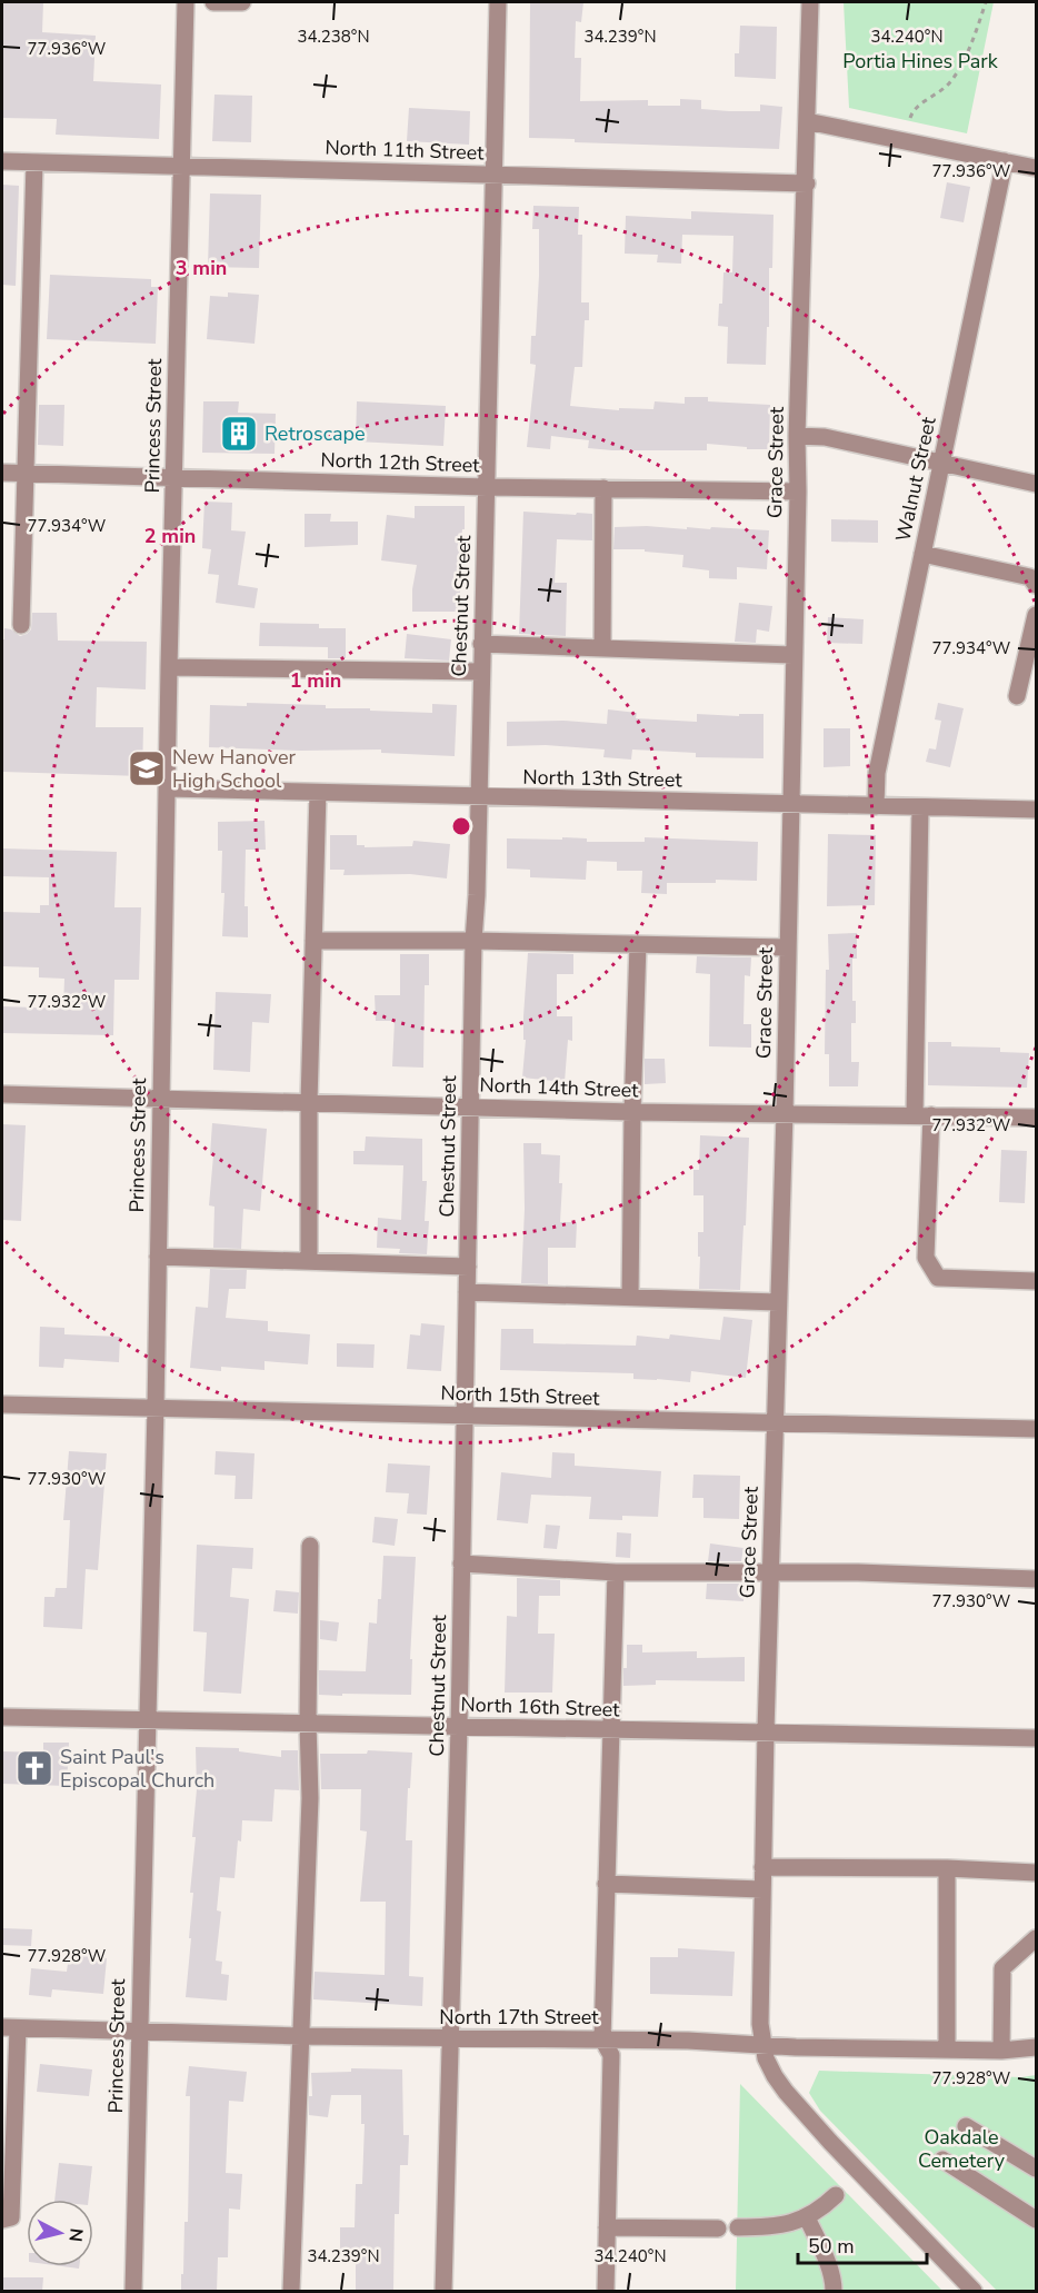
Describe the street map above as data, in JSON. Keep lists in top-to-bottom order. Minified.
{"streets":{"street":["North 11th Street","Princess Street","North 12th Street","Grace Street","Walnut Street","Chestnut Street","North 13th Street","North 14th Street","North 15th Street","North 16th Street","North 17th Street"]},"crossings":[["North 11th Street","Princess Street"],["North 11th Street","Grace Street"],["North 11th Street","Chestnut Street"],["Princess Street","North 12th Street"],["Princess Street","North 13th Street"],["Princess Street","North 14th Street"],["Princess Street","North 15th Street"],["Princess Street","North 16th Street"],["Princess Street","North 17th Street"],["North 12th Street","Grace Street"],["North 12th Street","Chestnut Street"],["Grace Street","North 13th Street"],["Grace Street","North 14th Street"],["Grace Street","North 15th Street"],["Grace Street","North 16th Street"],["Grace Street","North 17th Street"],["Walnut Street","North 13th Street"],["Chestnut Street","North 13th Street"],["Chestnut Street","North 14th Street"],["Chestnut Street","North 15th Street"],["Chestnut Street","North 16th Street"],["Chestnut Street","North 17th Street"]],"parks":["Portia Hines Park","Oakdale Cemetery"],"places":{"building":["Retroscape"],"school or university":["New Hanover High School"],"church":["Saint Paul's Episcopal Church"]},"scale_bar":"50 m","north":"right","coordinates":["34.238°N","34.239°N","34.240°N","77.936°W","77.934°W","77.932°W","77.930°W","77.928°W"],"rings":["3 min","2 min","1 min"]}
